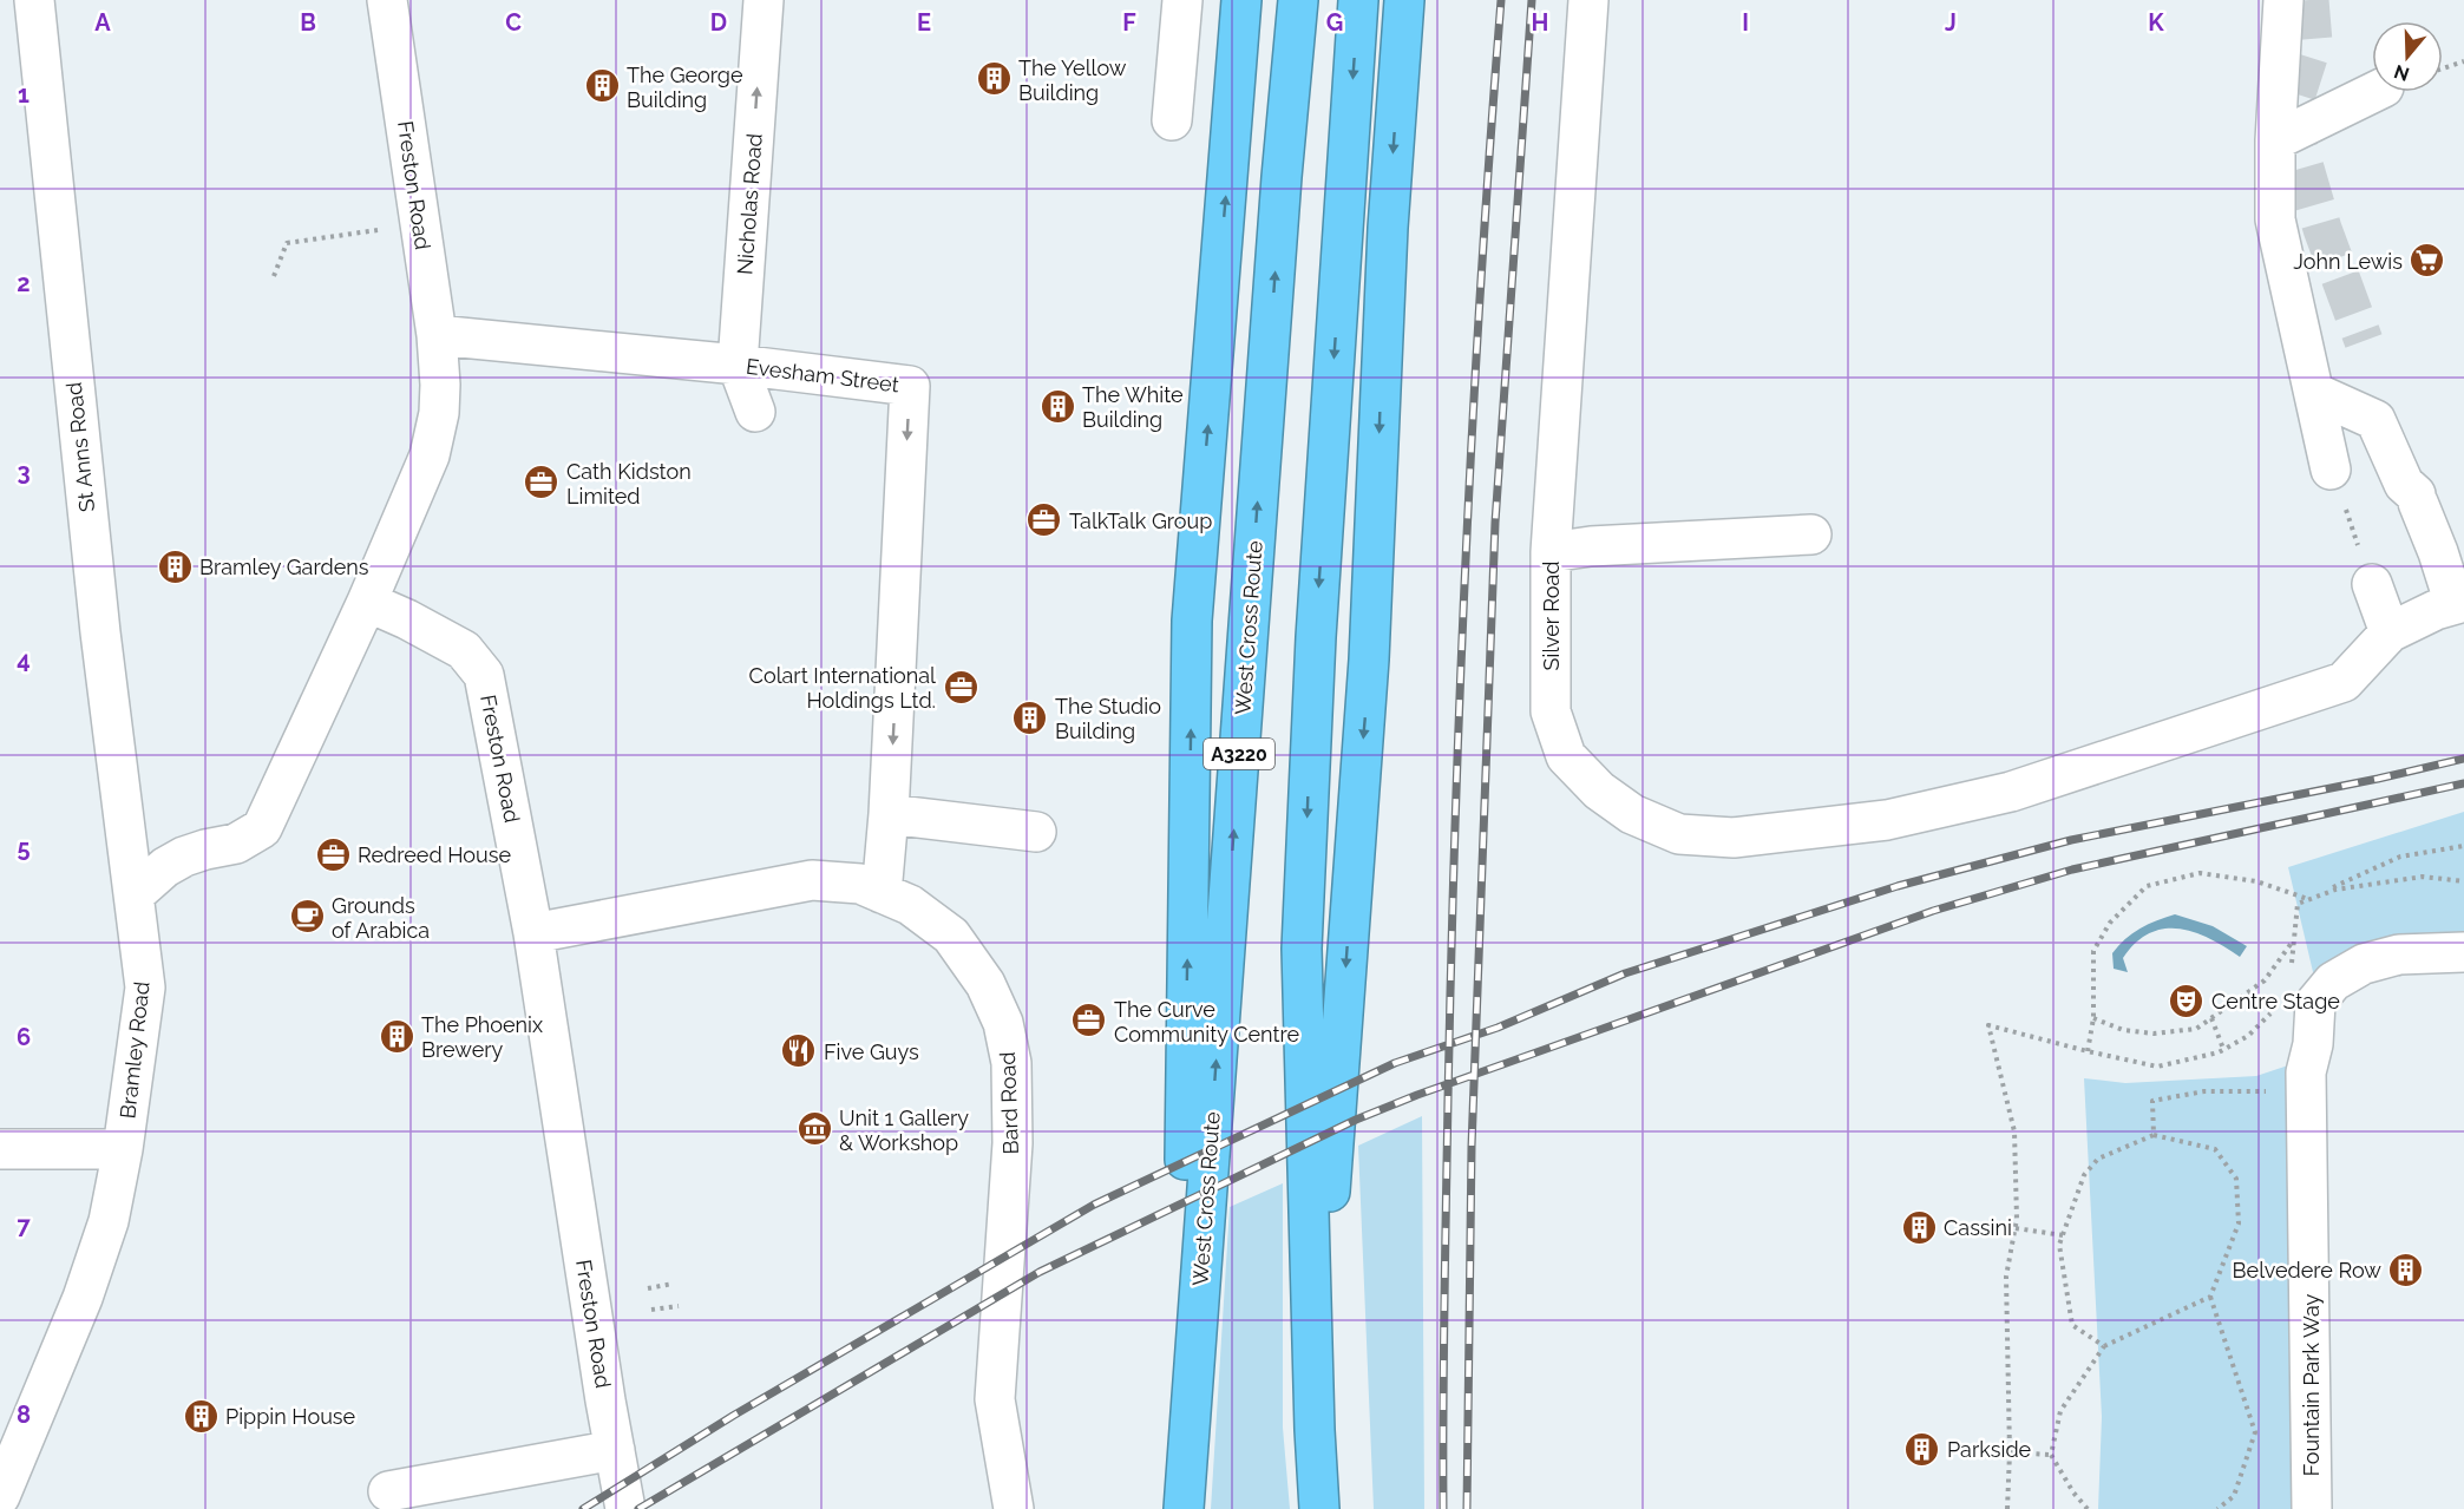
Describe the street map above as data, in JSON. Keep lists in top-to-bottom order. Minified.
{"streets":{"highway":["West Cross Route","A3220"],"street":["Freston Road","Nicholas Road","Evesham Street","St Anns Road","Silver Road","Bramley Road","Bard Road","Fountain Park Way"]},"crossings":[["Freston Road","Evesham Street"],["Freston Road","Bard Road"],["Nicholas Road","Evesham Street"],["St Anns Road","Bramley Road"],["West Cross Route","A3220"]],"one_way":["Nicholas Road"],"places":{"building":["The Yellow Building","The George Building","The White Building","Bramley Gardens","The Studio Building","The Phoenix Brewery","Cassini","Belvedere Row","Pippin House","Parkside"],"supermarket":["John Lewis"],"office":["Cath Kidston Limited","TalkTalk Group","Colart International Holdings Ltd.","Redreed House","The Curve Community Centre"],"cafe":["Grounds of Arabica"],"theatre":["Centre Stage"],"restaurant":["Five Guys"],"museum":["Unit 1 Gallery & Workshop"]},"north":"bottom","grid":{"columns":["A","B","C","D","E","F","G","H","I","J","K"],"rows":["1","2","3","4","5","6","7","8"]}}
